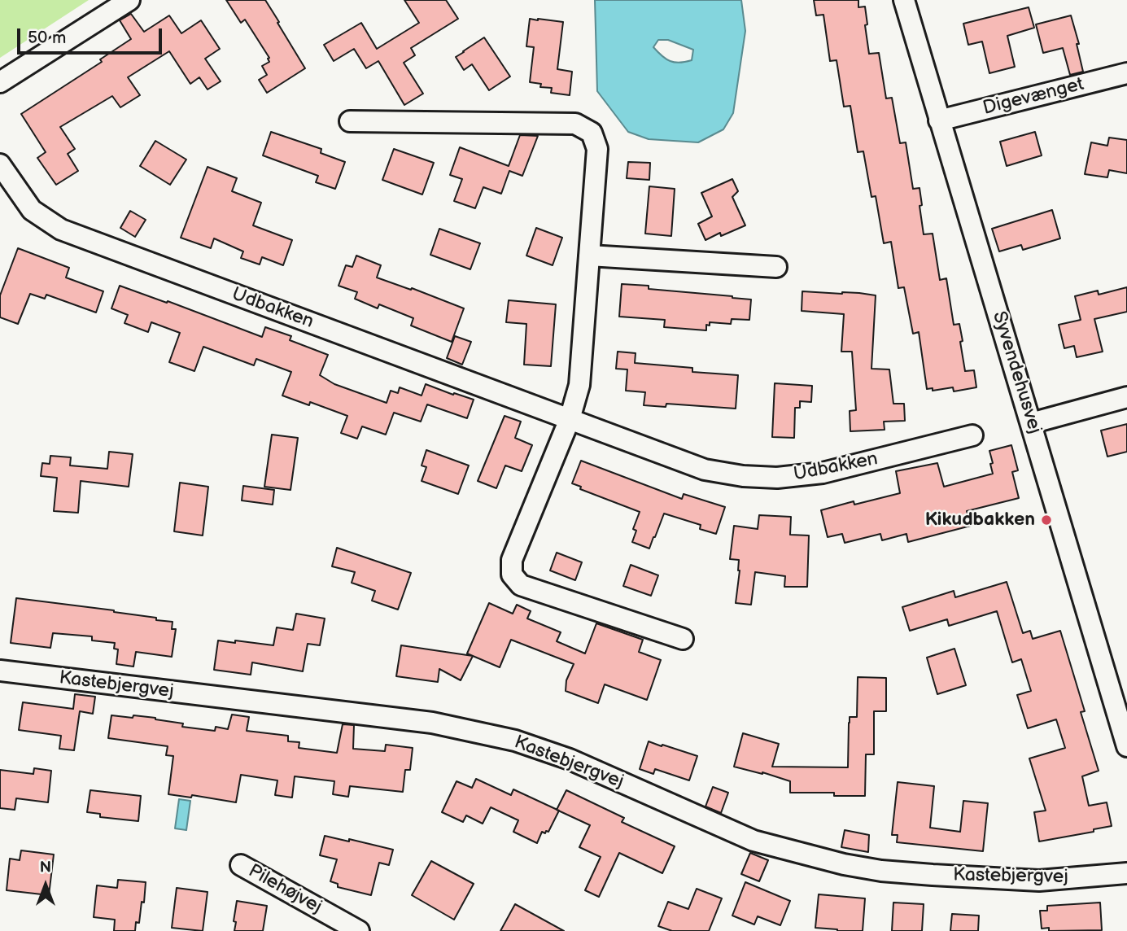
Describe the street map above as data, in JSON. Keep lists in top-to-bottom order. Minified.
{"streets":{"street":["Digevænget","Udbakken","Syvendehusvej","Kastebjergvej","Pilehøjvej"]},"crossings":[["Digevænget","Syvendehusvej"]],"places":["Kikudbakken"],"scale_bar":"50 m","north":"top"}
